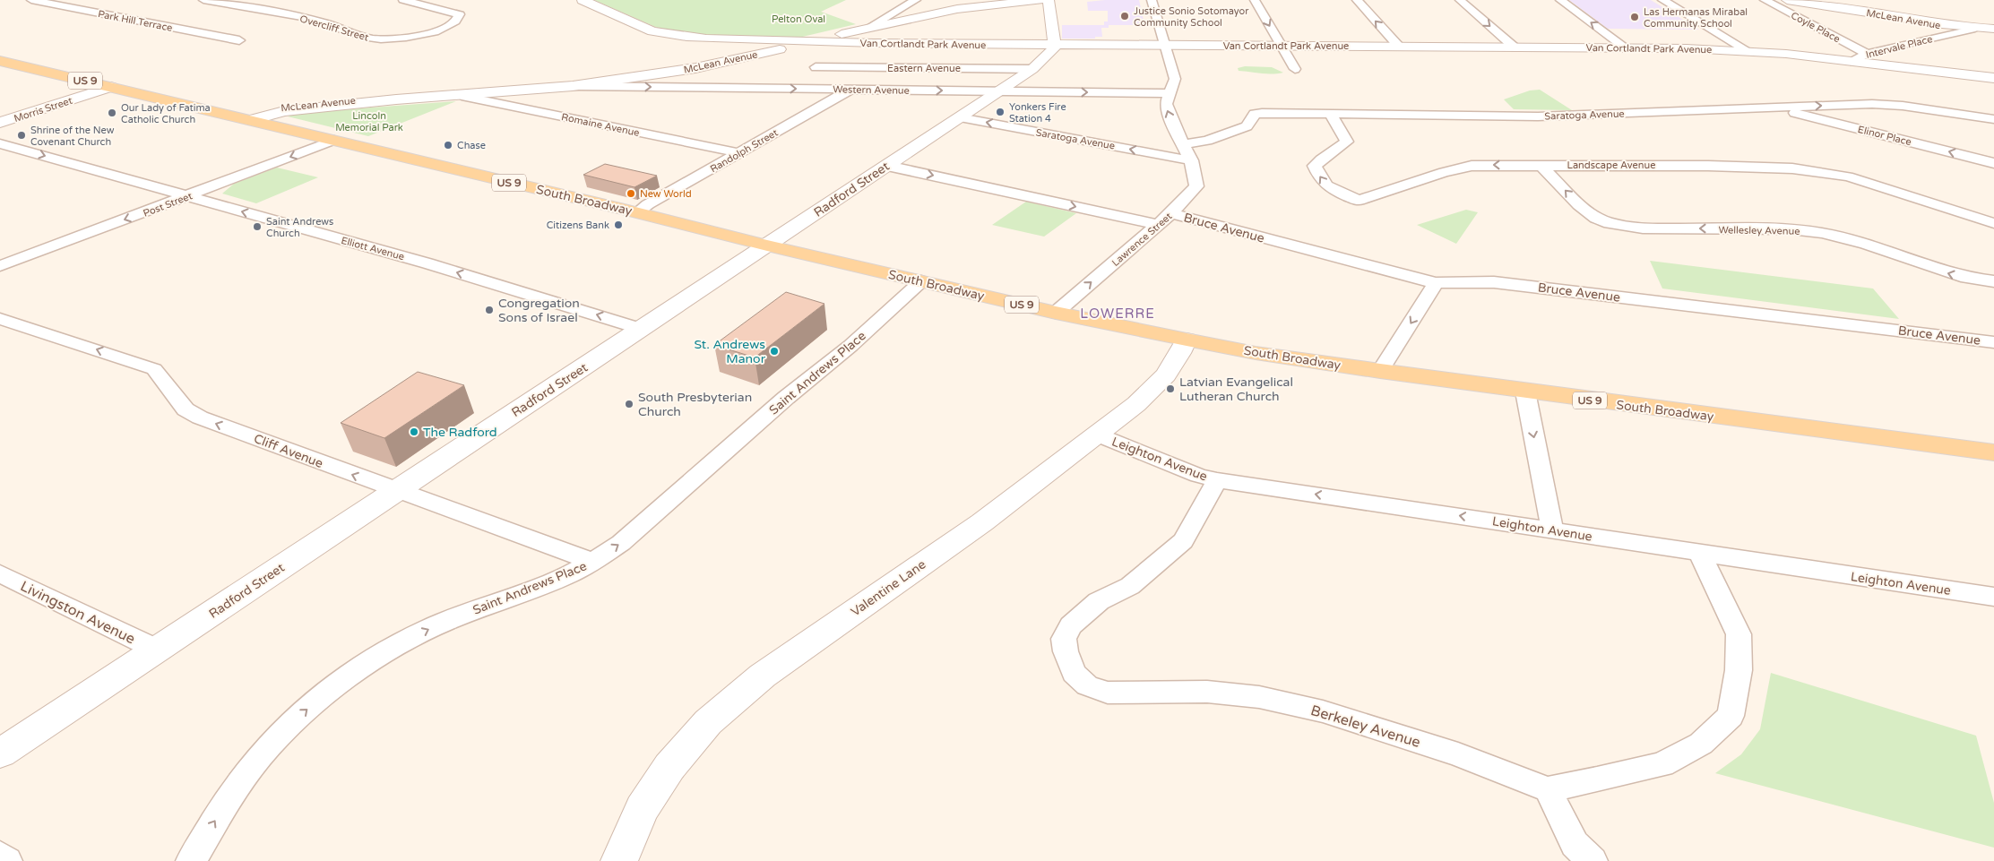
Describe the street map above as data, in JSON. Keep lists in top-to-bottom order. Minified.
{"streets":{"main road":["US 9","South Broadway"],"street":["McLean Avenue","Park Hill Terrace","Coyle Place","Overcliff Street","Van Cortlandt Park Avenue","Intervale Place","Eastern Avenue","Western Avenue","Morris Street","Saratoga Avenue","Romaine Avenue","Elinor Place","Randolph Street","Landscape Avenue","Radford Street","Post Street","Bruce Avenue","Wellesley Avenue","Lawrence Street","Elliott Avenue","Saint Andrews Place","Cliff Avenue","Leighton Avenue","Valentine Lane","Livingston Avenue","Berkeley Avenue"]},"crossings":[["McLean Avenue","Van Cortlandt Park Avenue"],["McLean Avenue","Intervale Place"],["McLean Avenue","Western Avenue"],["McLean Avenue","Romaine Avenue"],["McLean Avenue","South Broadway"],["Coyle Place","Intervale Place"],["Van Cortlandt Park Avenue","Intervale Place"],["Van Cortlandt Park Avenue","Radford Street"],["Van Cortlandt Park Avenue","Lawrence Street"],["Eastern Avenue","Radford Street"],["Western Avenue","Randolph Street"],["Western Avenue","Radford Street"],["Western Avenue","Lawrence Street"],["Morris Street","South Broadway"],["Saratoga Avenue","Elinor Place"],["Saratoga Avenue","Landscape Avenue"],["Saratoga Avenue","Radford Street"],["Saratoga Avenue","Lawrence Street"],["Romaine Avenue","Randolph Street"],["Randolph Street","South Broadway"],["Landscape Avenue","Wellesley Avenue"],["Radford Street","South Broadway"],["Radford Street","Elliott Avenue"],["Radford Street","Cliff Avenue"],["Radford Street","Livingston Avenue"],["South Broadway","Post Street"],["South Broadway","Lawrence Street"],["South Broadway","Saint Andrews Place"],["South Broadway","Valentine Lane"],["Post Street","Elliott Avenue"],["Bruce Avenue","Lawrence Street"],["Saint Andrews Place","Cliff Avenue"],["Leighton Avenue","Valentine Lane"],["Leighton Avenue","Berkeley Avenue"]],"one_way":["Elinor Place","Post Street","Wellesley Avenue","Lawrence Street","Saint Andrews Place","Cliff Avenue","Leighton Avenue"],"districts":["LOWERRE"],"parks":["Pelton Oval","Lincoln Memorial Park"],"places":["Justice Sonio Sotomayor Community School","Las Hermanas Mirabal Community School","Yonkers Fire Station 4","Our Lady of Fatima Catholic Church","Shrine of the New Covenant Church","Chase","New World","Citizens Bank","Saint Andrews Church","Congregation Sons of Israel","St. Andrews Manor","Latvian Evangelical Lutheran Church","South Presbyterian Church","The Radford"]}
